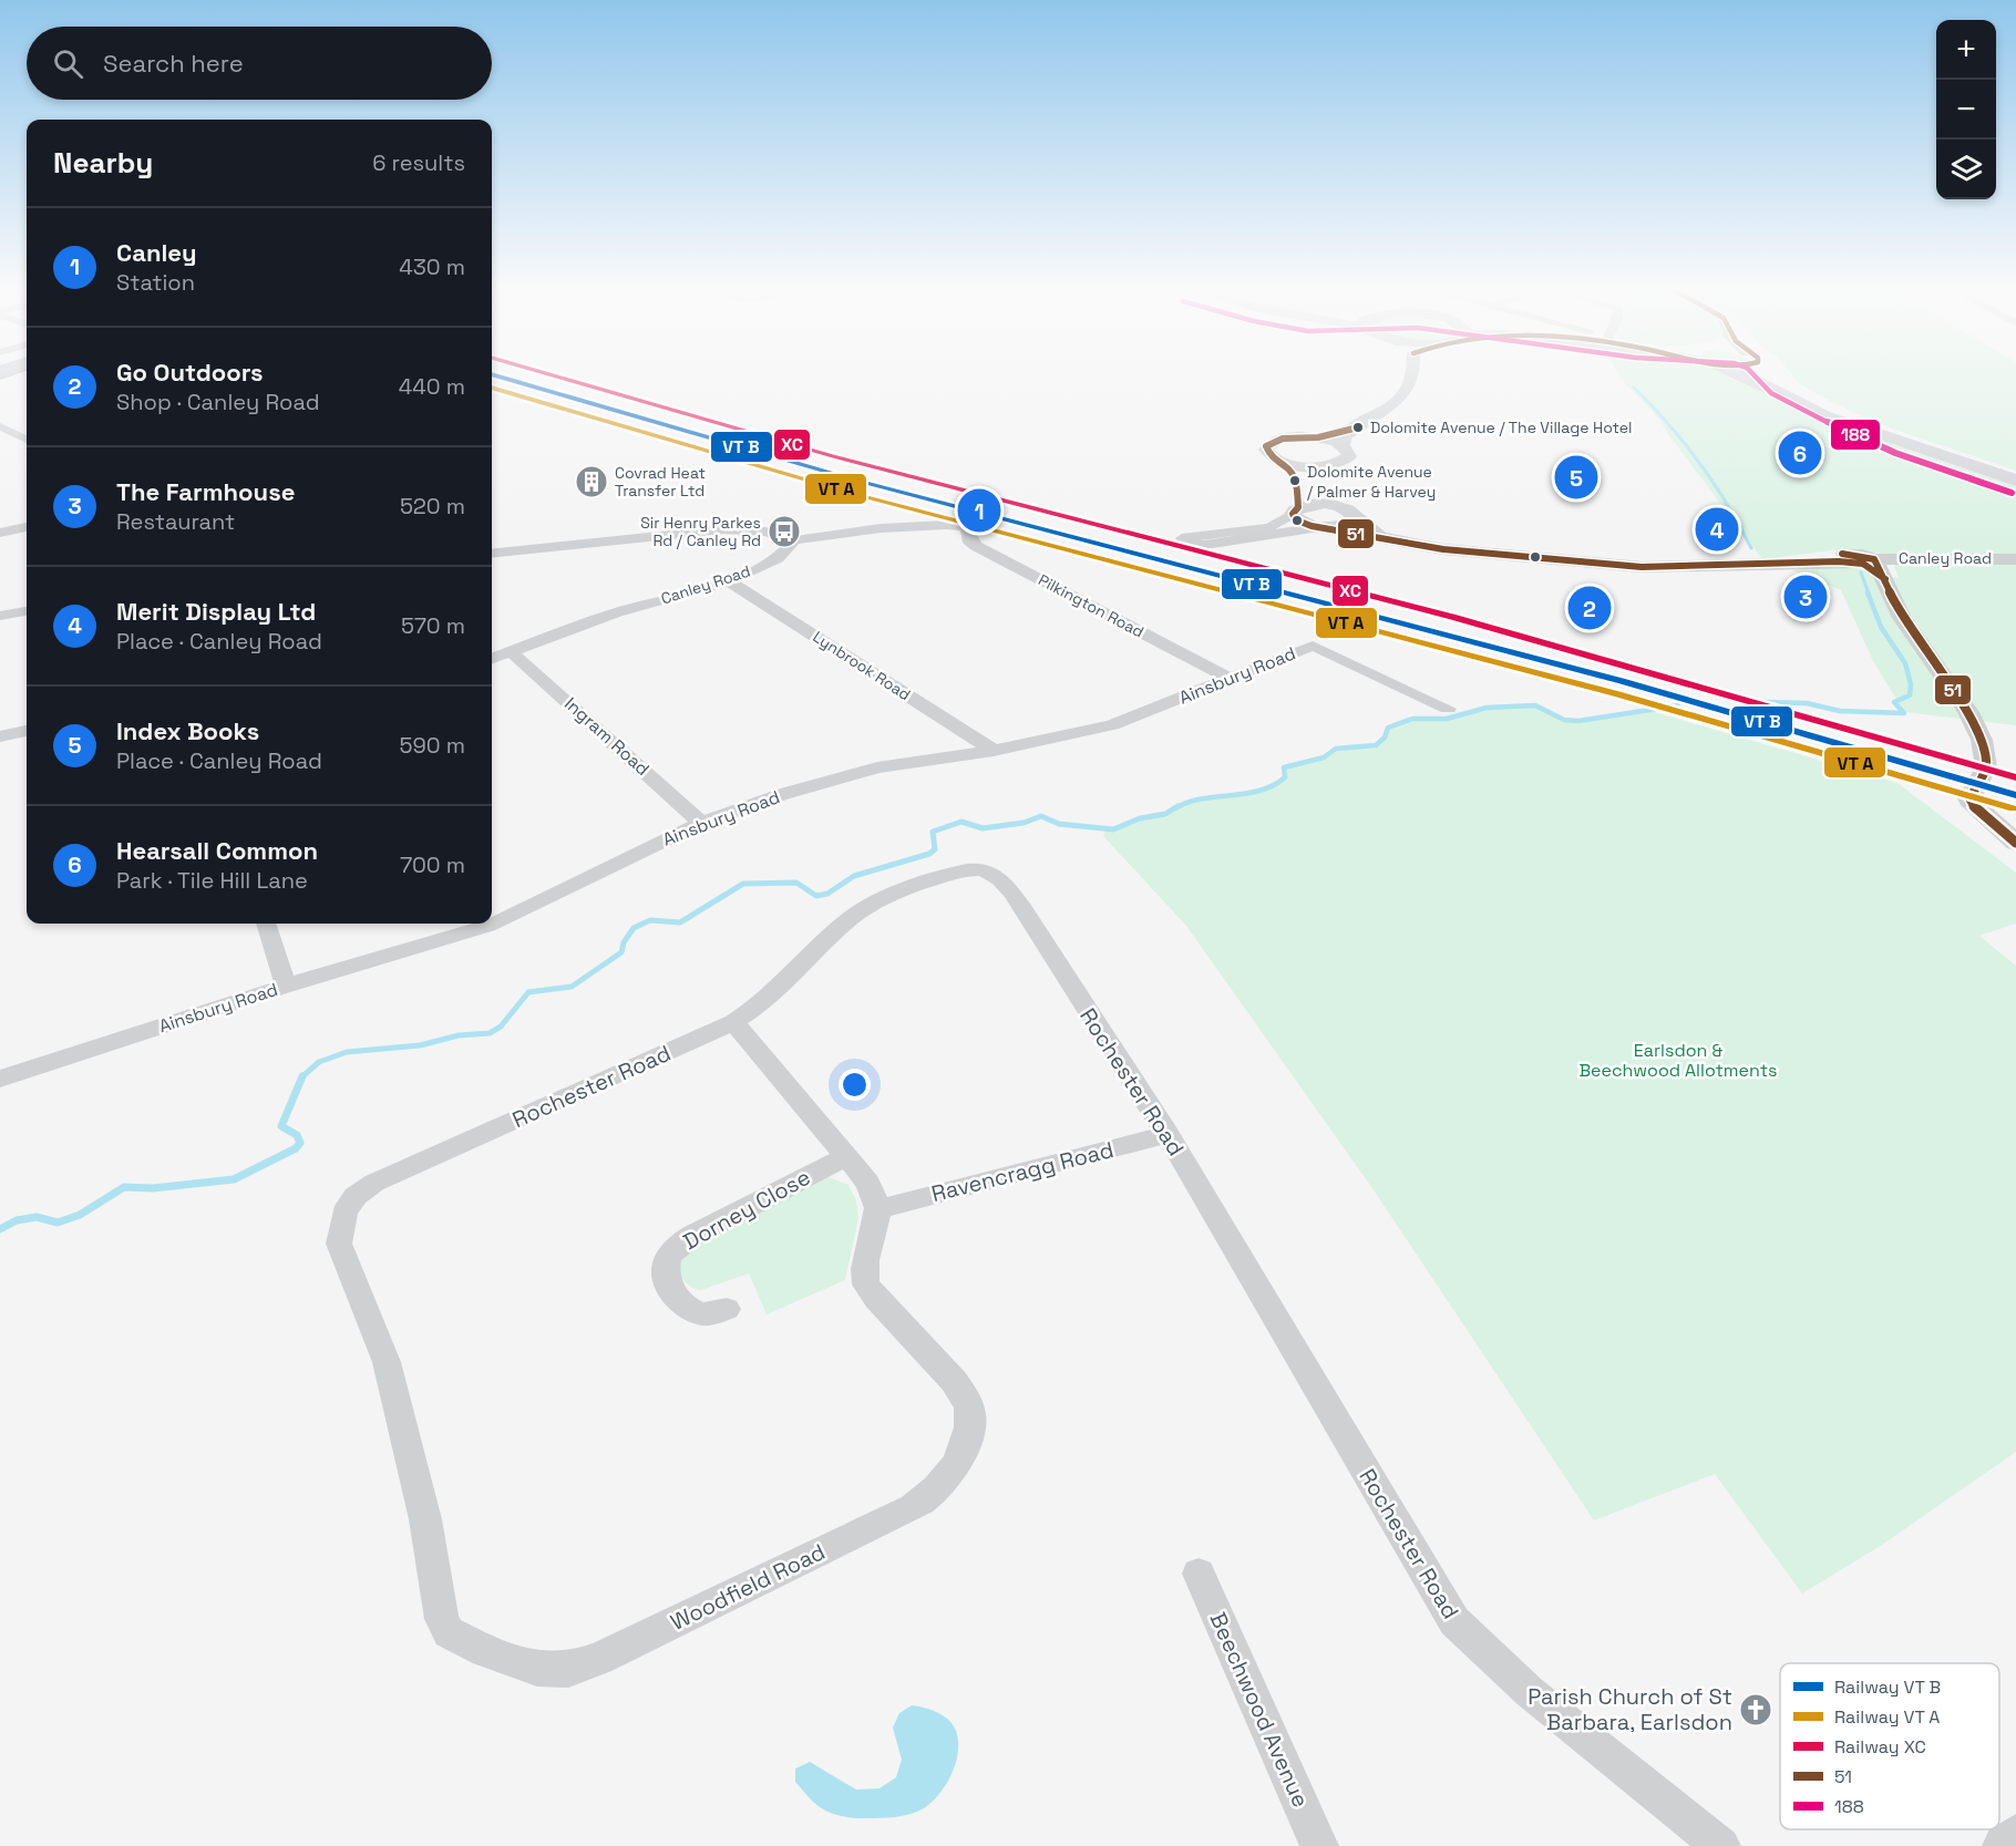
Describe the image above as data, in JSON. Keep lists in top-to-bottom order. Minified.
{"streets":{"street":["Canley Road","Pilkington Road","Lynbrook Road","Ainsbury Road","Ingram Road","Rochester Road","Ravencragg Road","Dorney Close","Woodfield Road","Beechwood Avenue"]},"crossings":[["Canley Road","Pilkington Road"],["Canley Road","Lynbrook Road"],["Canley Road","Ingram Road"],["Pilkington Road","Ainsbury Road"],["Lynbrook Road","Ainsbury Road"],["Ainsbury Road","Ingram Road"],["Rochester Road","Ravencragg Road"],["Rochester Road","Woodfield Road"],["Ravencragg Road","Woodfield Road"]],"parks":["Earlsdon & Beechwood Allotments"],"places":{"other":["Dolomite Avenue / The Village Hotel","Dolomite Avenue / Palmer & Harvey"],"building":["Covrad Heat Transfer Ltd"],"bus stop":["Sir Henry Parkes Rd / Canley Rd"],"church":["Parish Church of St Barbara, Earlsdon"]},"lines":["rail line XC","transit line 188","transit line 51"],"legend":["Railway VT B","Railway VT A","Railway XC","51","188"],"page":{"map_buttons":["+","−"],"search":"Search here","heading":["Nearby","6 results"],"list":[{"mark":"1","name":"Canley","note":"Station","value":"430 m"},{"mark":"2","name":"Go Outdoors","note":"Shop · Canley Road","value":"440 m"},{"mark":"3","name":"The Farmhouse","note":"Restaurant","value":"520 m"},{"mark":"4","name":"Merit Display Ltd","note":"Place · Canley Road","value":"570 m"},{"mark":"5","name":"Index Books","note":"Place · Canley Road","value":"590 m"},{"mark":"6","name":"Hearsall Common","note":"Park · Tile Hill Lane","value":"700 m"}],"pins":["6","5","1","4","3","2"]}}
